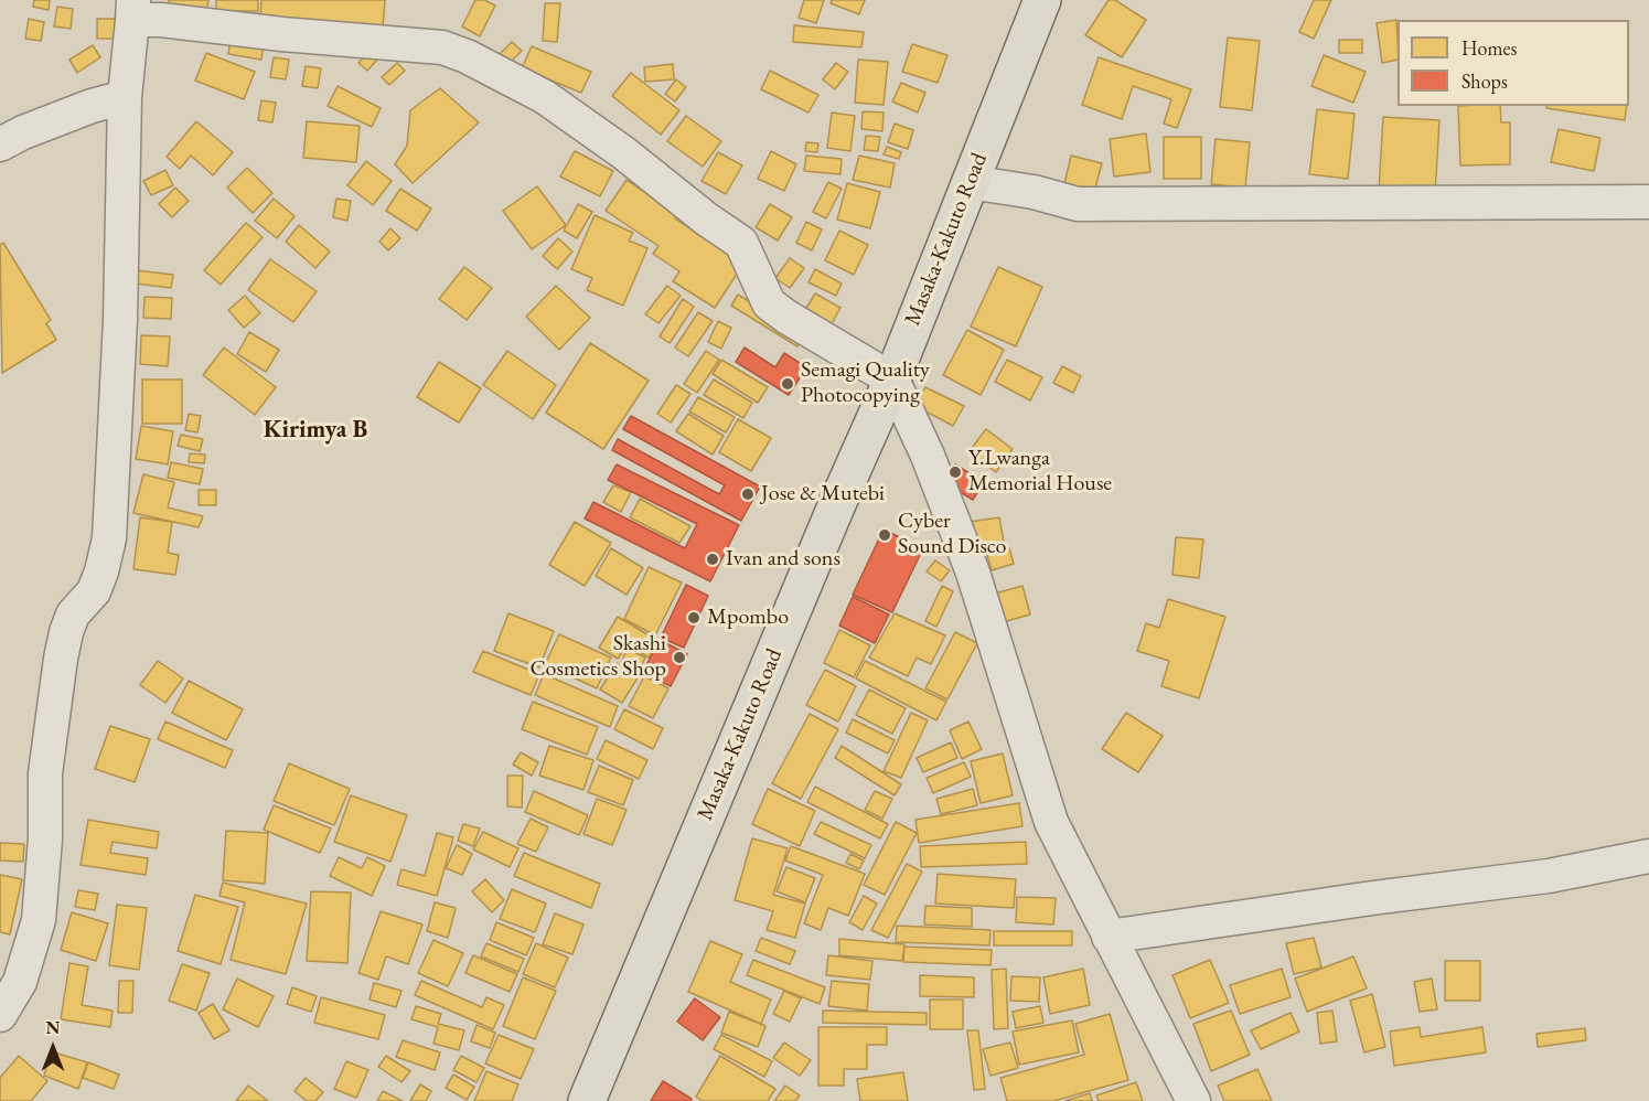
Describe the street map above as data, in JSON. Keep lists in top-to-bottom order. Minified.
{"streets":{"highway":["Masaka-Kakuto Road"]},"districts":["Kirimya B"],"places":["Semagi Quality Photocopying","Y.Lwanga Memorial House","Jose & Mutebi","Cyber Sound Disco","Ivan and sons","Mpombo","Skashi Cosmetics Shop"],"legend":["Homes","Shops"],"north":"top"}
